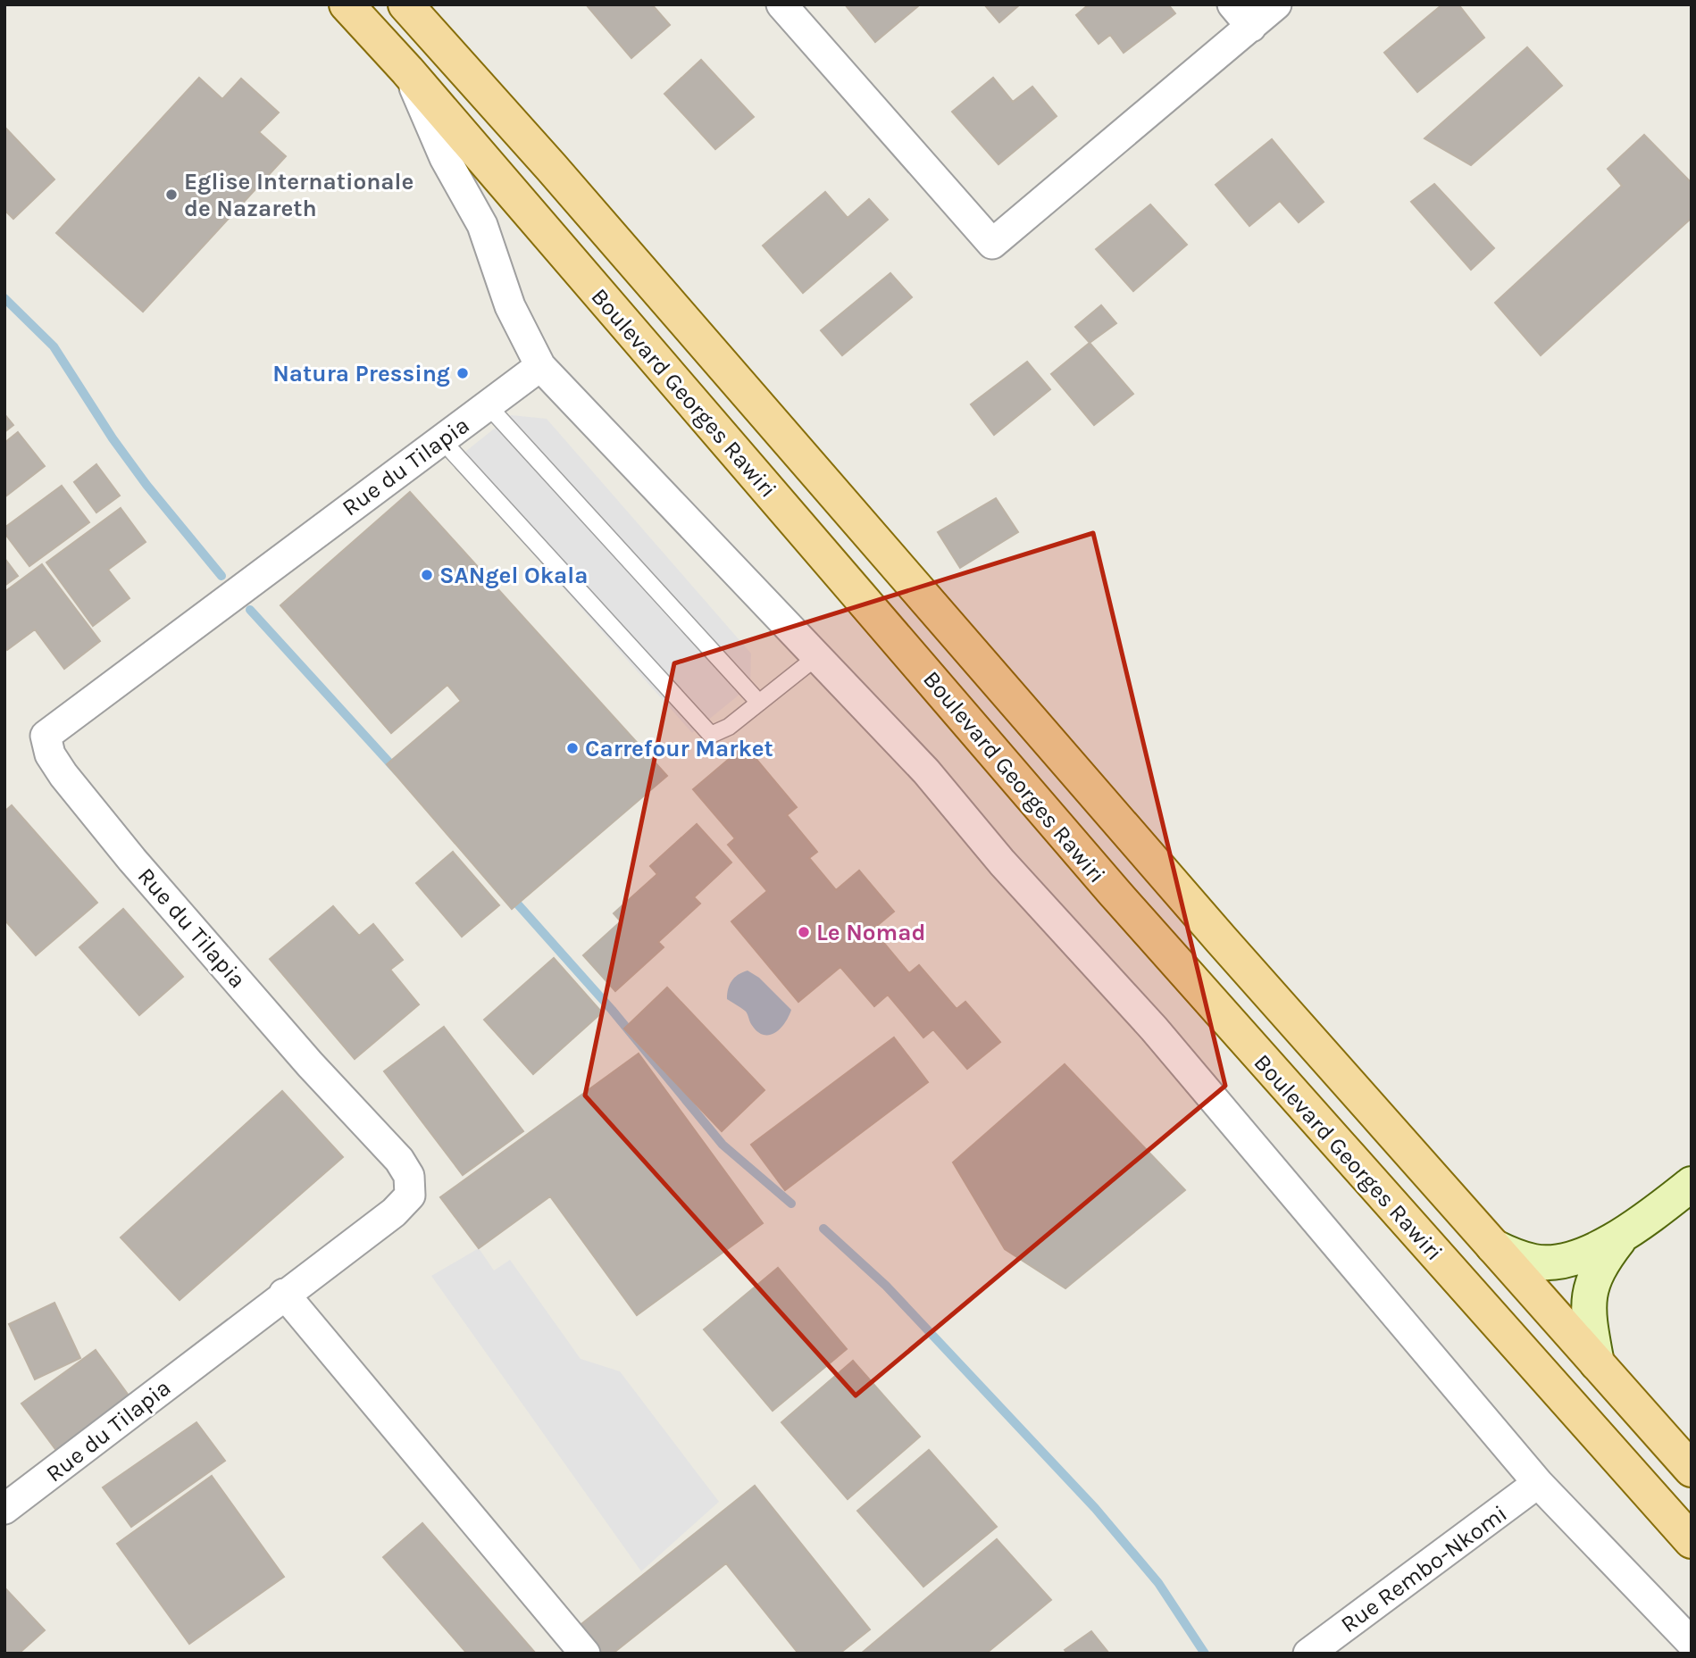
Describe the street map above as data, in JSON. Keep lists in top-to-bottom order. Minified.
{"streets":{"main road":["Boulevard Georges Rawiri"],"street":["Rue du Tilapia","Rue Rembo-Nkomi"]},"places":["Eglise Internationale de Nazareth","Natura Pressing","SANgel Okala","Carrefour Market","Le Nomad"]}
